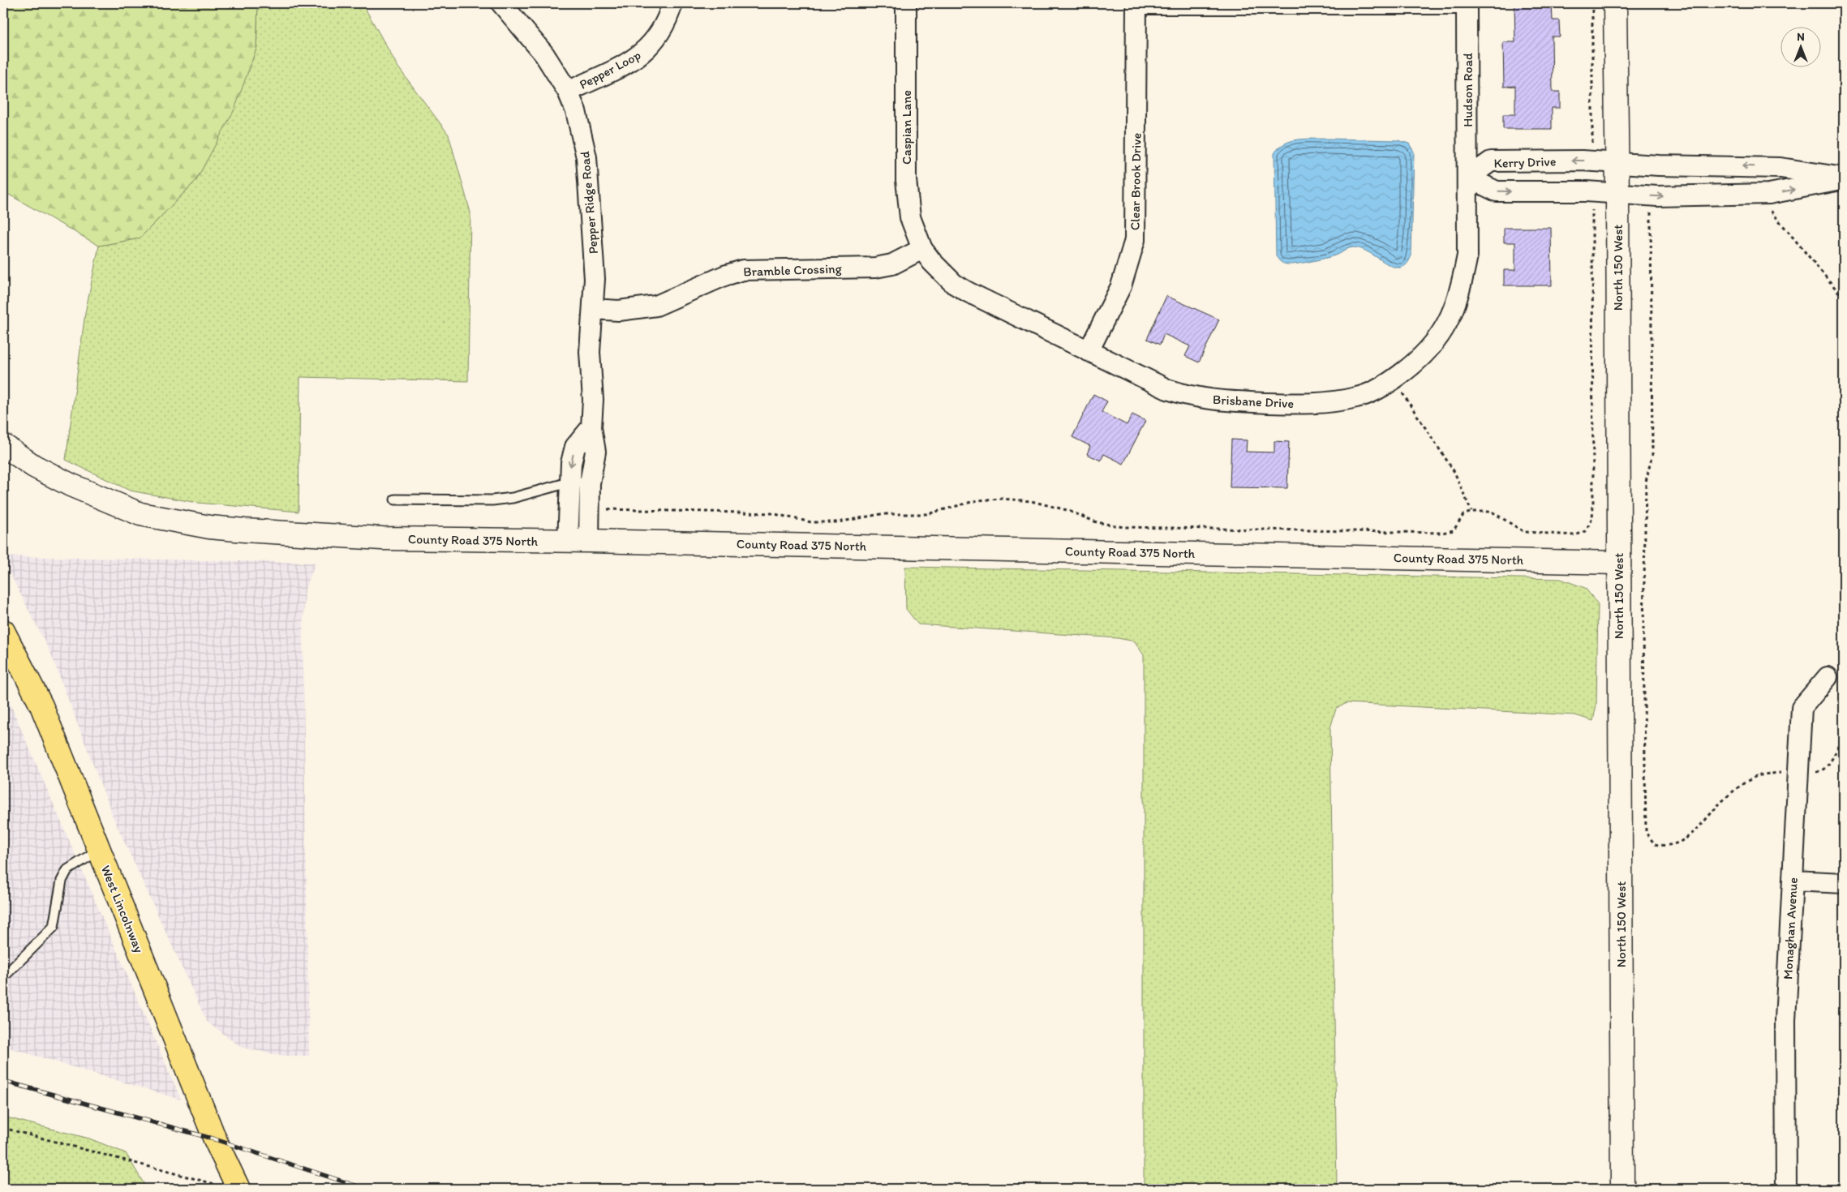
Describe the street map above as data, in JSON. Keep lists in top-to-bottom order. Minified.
{"streets":{"main road":["West Lincolnway"],"street":["Pepper Loop","Hudson Road","Caspian Lane","Kerry Drive","Clear Brook Drive","Pepper Ridge Road","North 150 West","Bramble Crossing","Brisbane Drive","County Road 375 North","Monaghan Avenue"]},"crossings":[["Pepper Loop","Pepper Ridge Road"],["Hudson Road","Kerry Drive"],["Hudson Road","Brisbane Drive"],["Caspian Lane","Bramble Crossing"],["Caspian Lane","Brisbane Drive"],["Kerry Drive","North 150 West"],["Kerry Drive","Brisbane Drive"],["Clear Brook Drive","Brisbane Drive"],["Pepper Ridge Road","Bramble Crossing"],["Pepper Ridge Road","County Road 375 North"],["North 150 West","County Road 375 North"],["Bramble Crossing","Brisbane Drive"]],"north":"top"}
